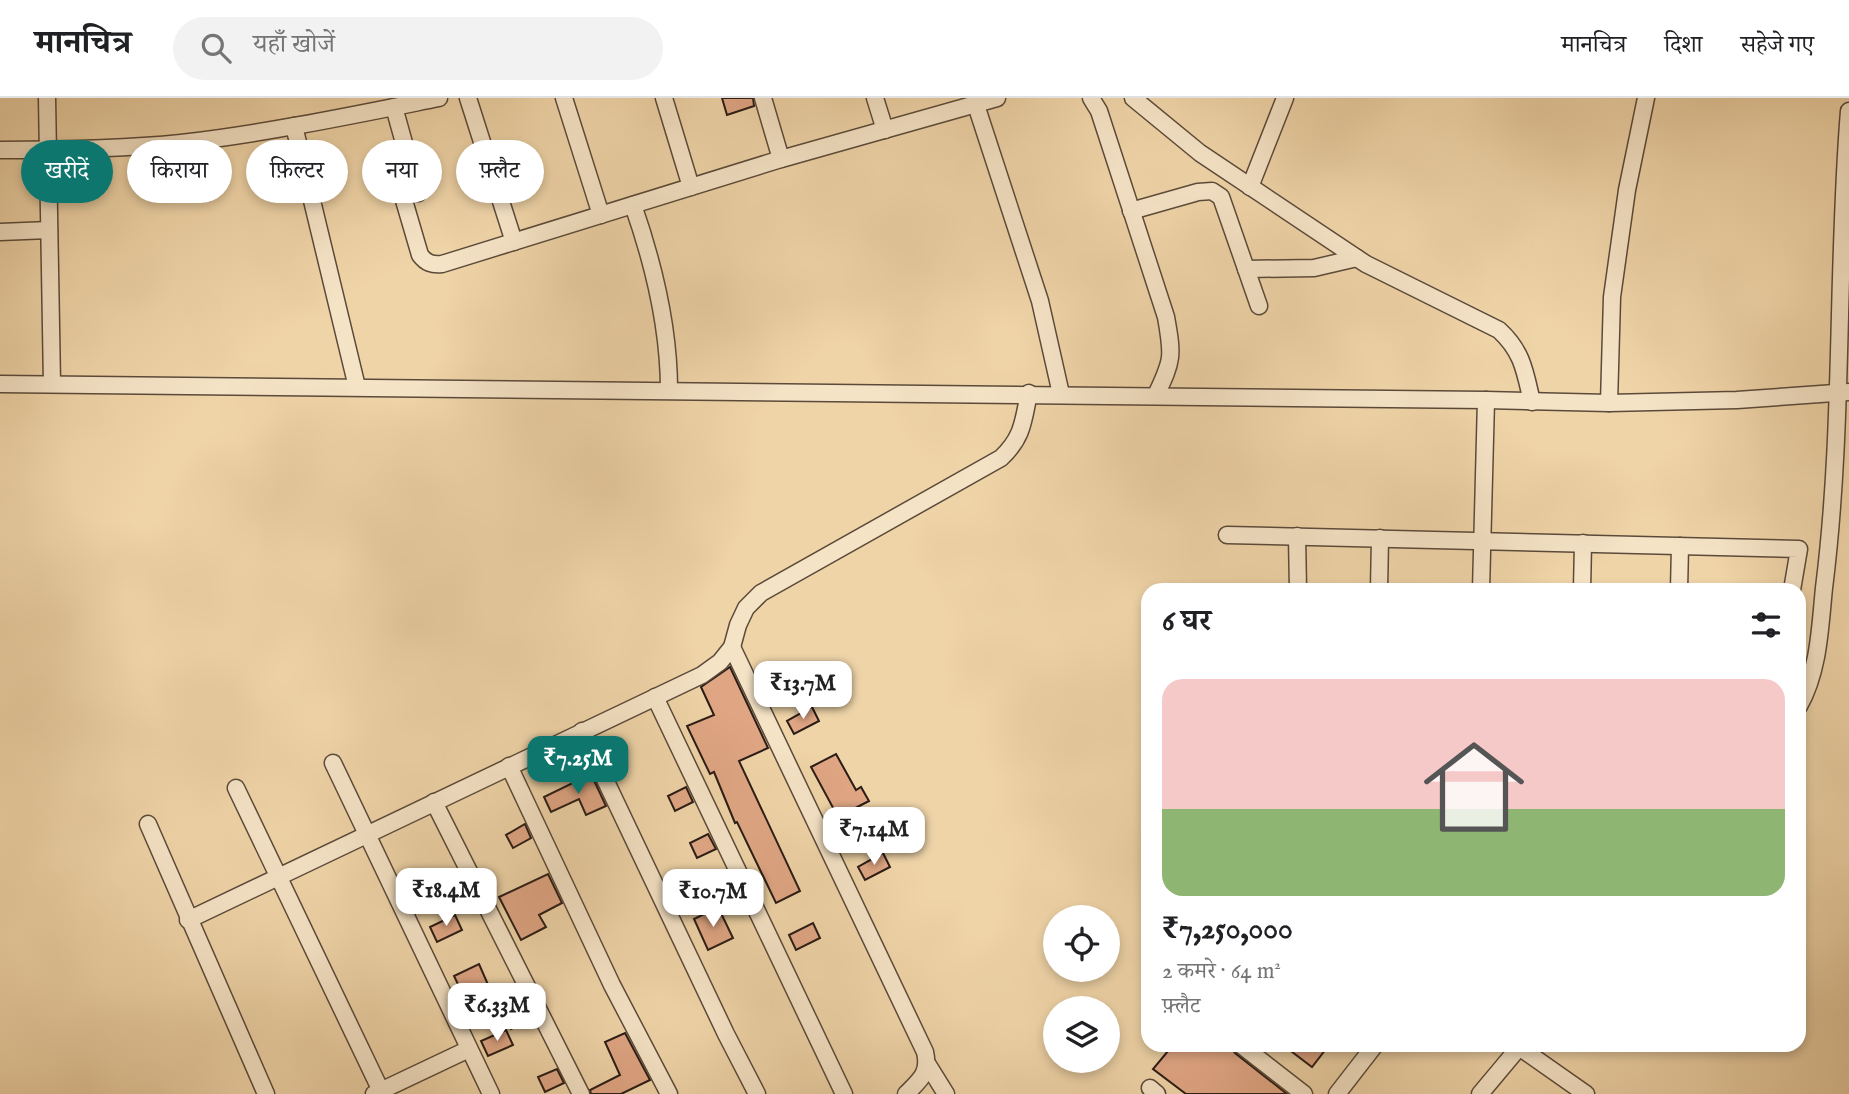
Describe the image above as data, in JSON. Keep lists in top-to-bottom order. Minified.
{"page":{"header":"मानचित्र","search":"यहाँ खोजें","nav":["मानचित्र","दिशा","सहेजे गए"],"chip":["खरीदें","किराया","फ़िल्टर","नया","फ़्लैट"],"heading":"6 घर","price":["₹13.7M","₹7.25M","₹7.14M","₹18.4M","₹10.7M","₹6.33M"],"list":[{"name":"₹7,250,000","note":"2 कमरे · 64 m² · फ़्लैट"}]}}
